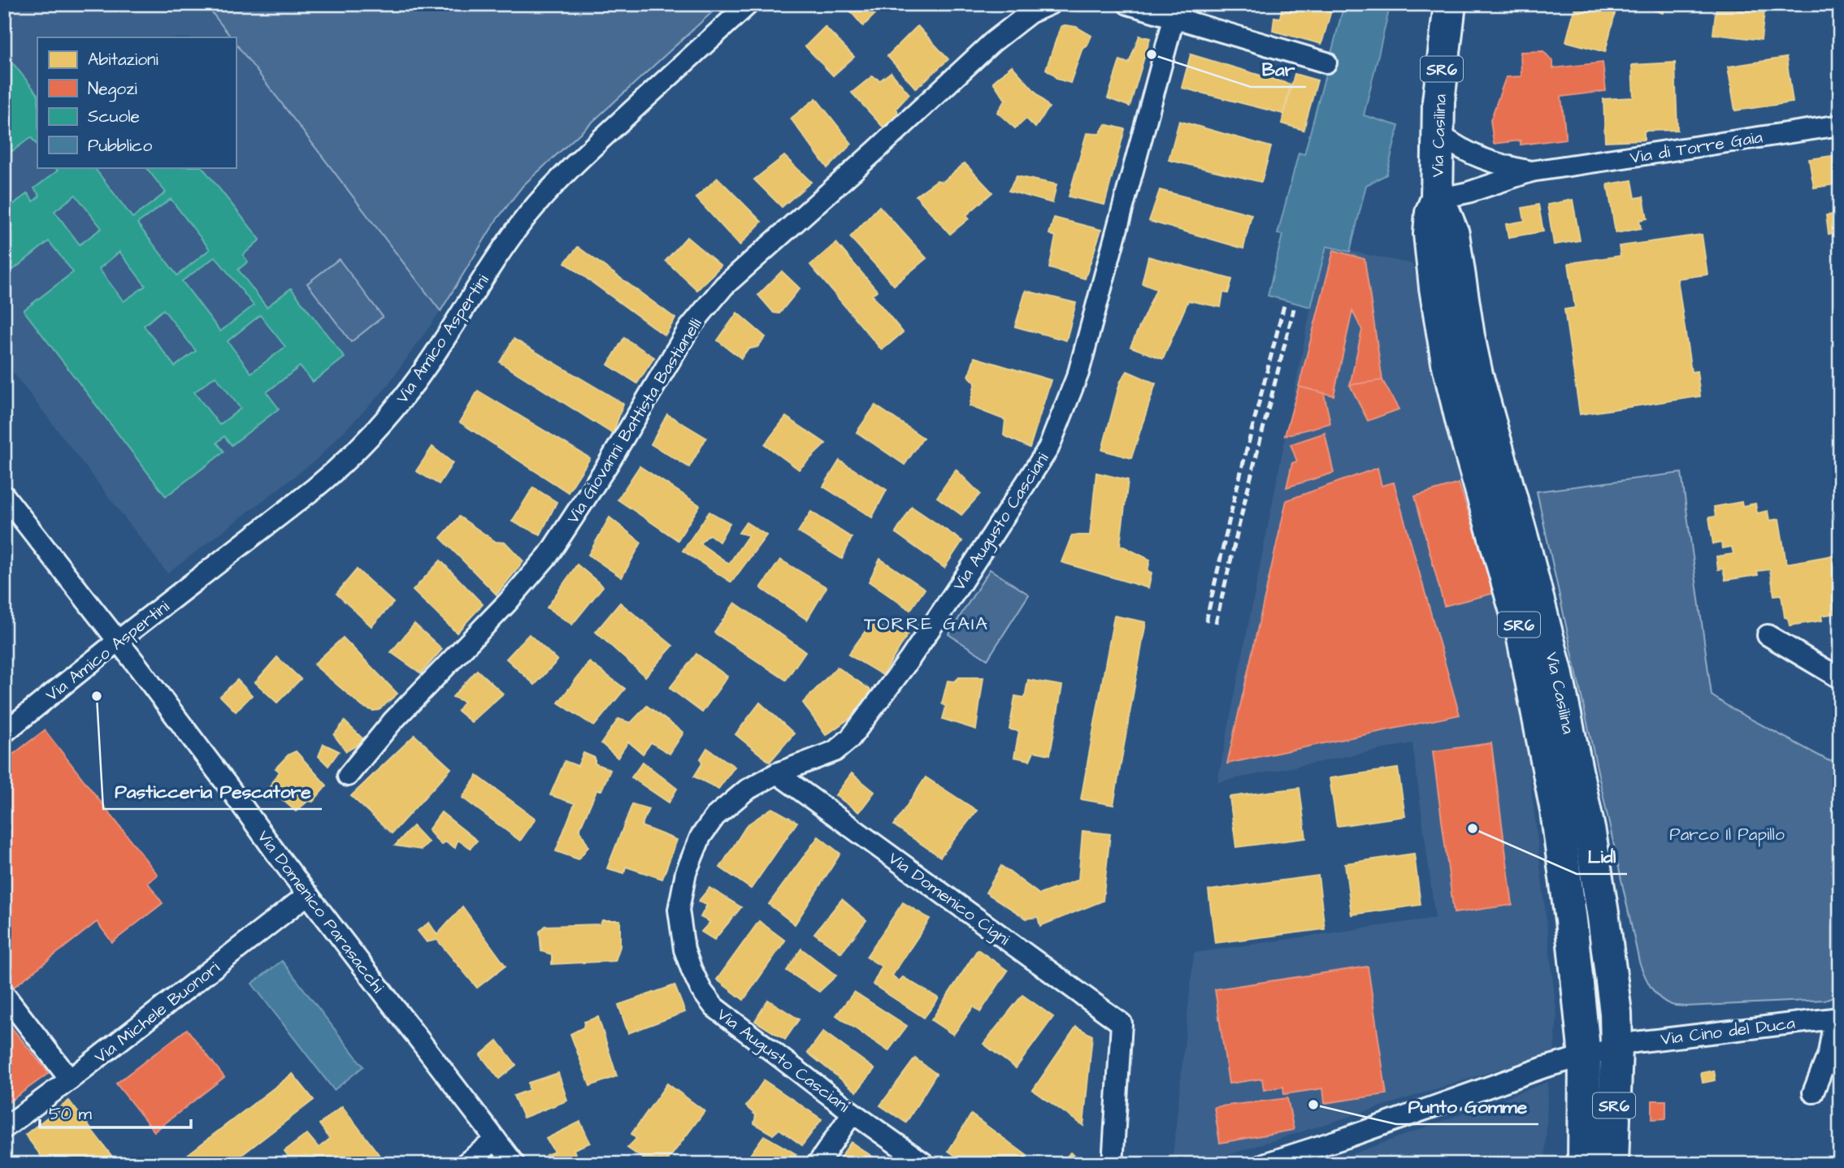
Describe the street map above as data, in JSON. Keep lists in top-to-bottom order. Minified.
{"streets":{"main road":["SR6","Via Casilina"],"street":["Via di Torre Gaia","Via Amico Aspertini","Via Giovanni Battista Bastianelli","Via Augusto Casciani","Via Domenico Cigni","Via Domenico Parasacchi","Via Michele Buonori","Via Cino del Duca"]},"crossings":[["Via Casilina","Via Cino del Duca"],["Via Amico Aspertini","Via Domenico Parasacchi"],["Via Augusto Casciani","Via Domenico Cigni"],["Via Domenico Parasacchi","Via Michele Buonori"]],"districts":["TORRE GAIA"],"parks":["Parco Il Papillo"],"places":["Bar","Pasticceria Pescatore","Lidl","Punto Gomme"],"legend":["Abitazioni","Negozi","Scuole","Pubblico"],"scale_bar":"50 m"}
